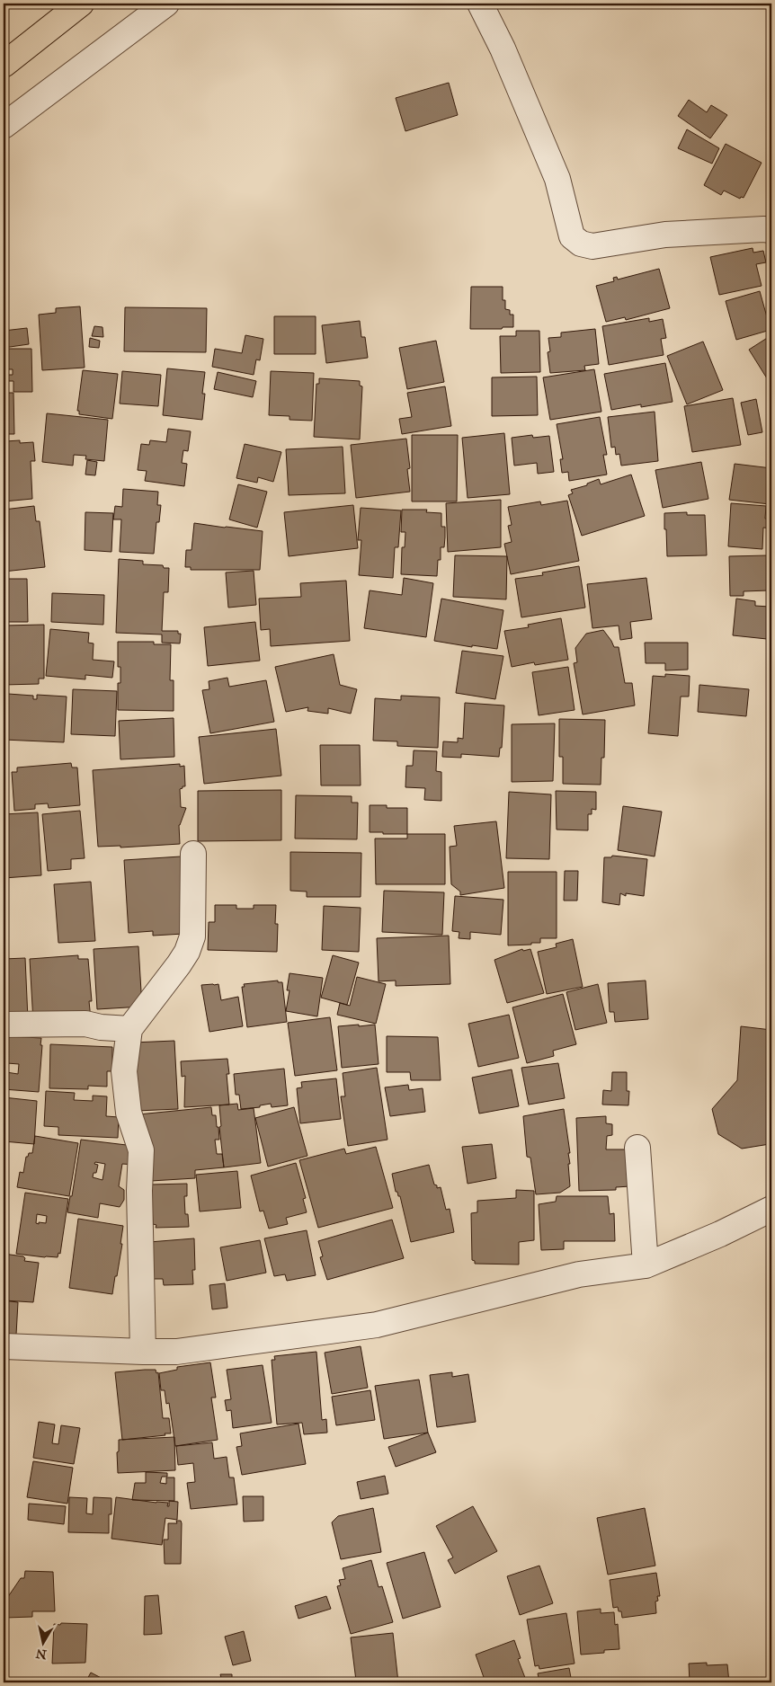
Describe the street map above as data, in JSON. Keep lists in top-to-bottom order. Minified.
{"north":"bottom"}
